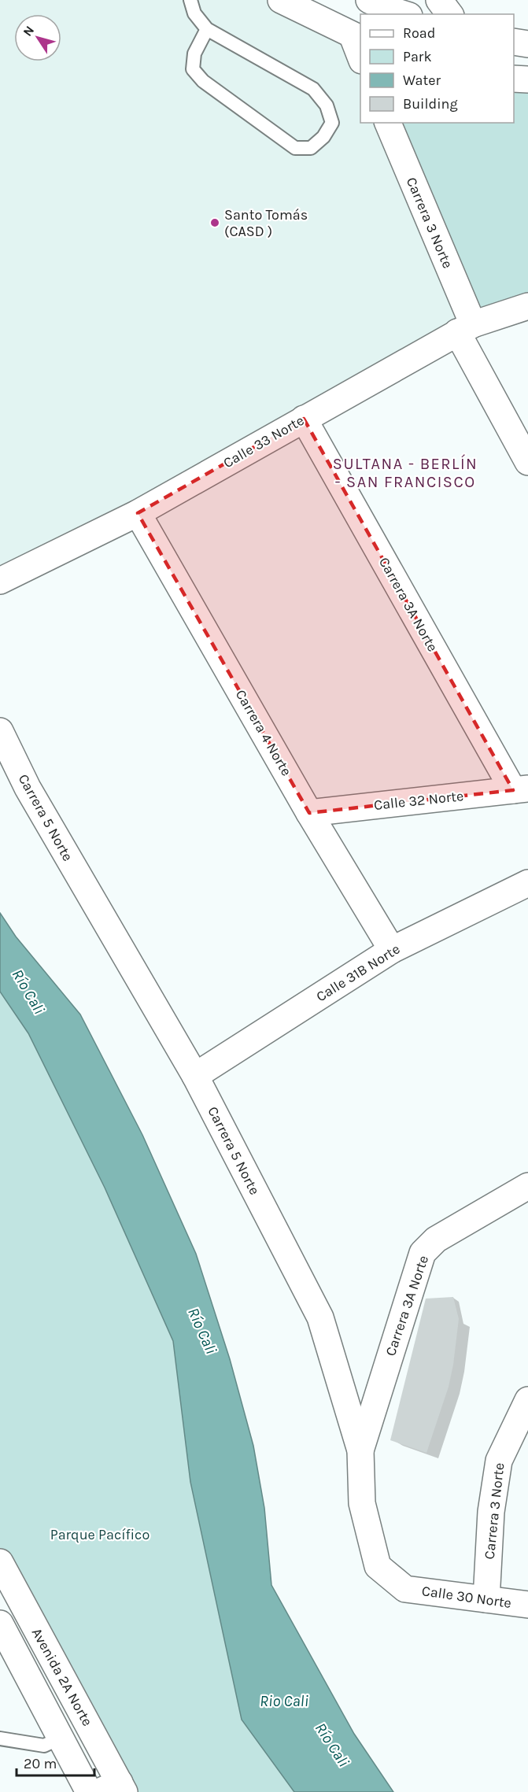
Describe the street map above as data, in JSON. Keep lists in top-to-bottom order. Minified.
{"streets":{"street":["Carrera 3 Norte","Calle 33 Norte","Carrera 3A Norte","Carrera 4 Norte","Calle 32 Norte","Carrera 5 Norte","Calle 31B Norte","Calle 30 Norte","Avenida 2A Norte"]},"crossings":[["Carrera 3 Norte","Calle 33 Norte"],["Carrera 3 Norte","Calle 30 Norte"],["Calle 33 Norte","Carrera 3A Norte"],["Calle 33 Norte","Carrera 4 Norte"],["Carrera 3A Norte","Calle 32 Norte"],["Carrera 3A Norte","Carrera 5 Norte"],["Carrera 4 Norte","Calle 32 Norte"],["Carrera 4 Norte","Calle 31B Norte"],["Carrera 5 Norte","Calle 31B Norte"],["Carrera 5 Norte","Calle 30 Norte"]],"districts":["SULTANA - BERLÍN - SAN FRANCISCO"],"water":["Río Cali","Rio Cali"],"parks":["Parque Pacífico"],"places":["Santo Tomás (CASD )"],"legend":["Road","Park","Water","Building"],"scale_bar":"20 m","north":"top left"}
